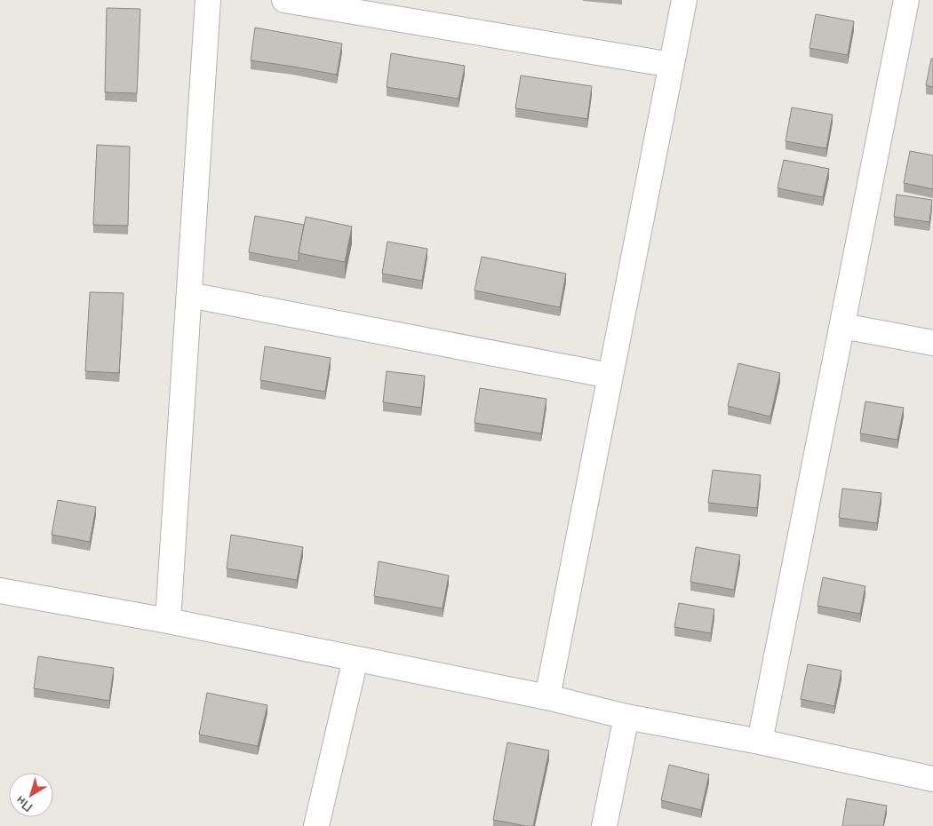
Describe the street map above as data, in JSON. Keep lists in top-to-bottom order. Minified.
{"north":"bottom left"}
